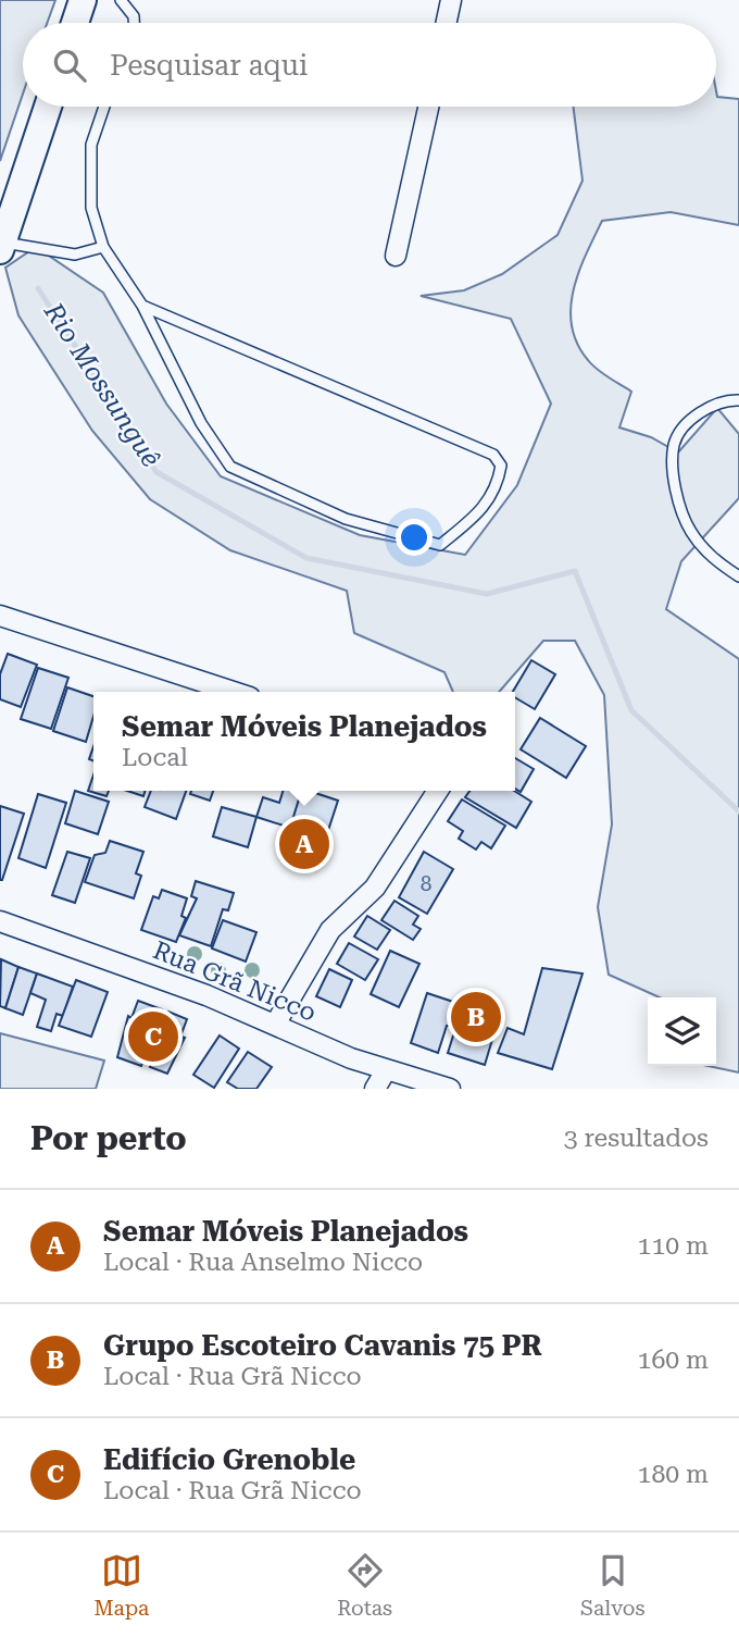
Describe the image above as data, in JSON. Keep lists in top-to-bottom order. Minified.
{"streets":{"street":["Rua Grã Nicco"]},"water":["Rio Mossunguê"],"house_numbers":["8"],"page":{"search":"Pesquisar aqui","popup":["Semar Móveis Planejados","Local"],"pins":["A","B","C"],"heading":["Por perto","3 resultados"],"list":[{"mark":"A","name":"Semar Móveis Planejados","note":"Local · Rua Anselmo Nicco","value":"110 m"},{"mark":"B","name":"Grupo Escoteiro Cavanis 75 PR","note":"Local · Rua Grã Nicco","value":"160 m"},{"mark":"C","name":"Edifício Grenoble","note":"Local · Rua Grã Nicco","value":"180 m"}],"nav":["Mapa","Rotas","Salvos"]}}
